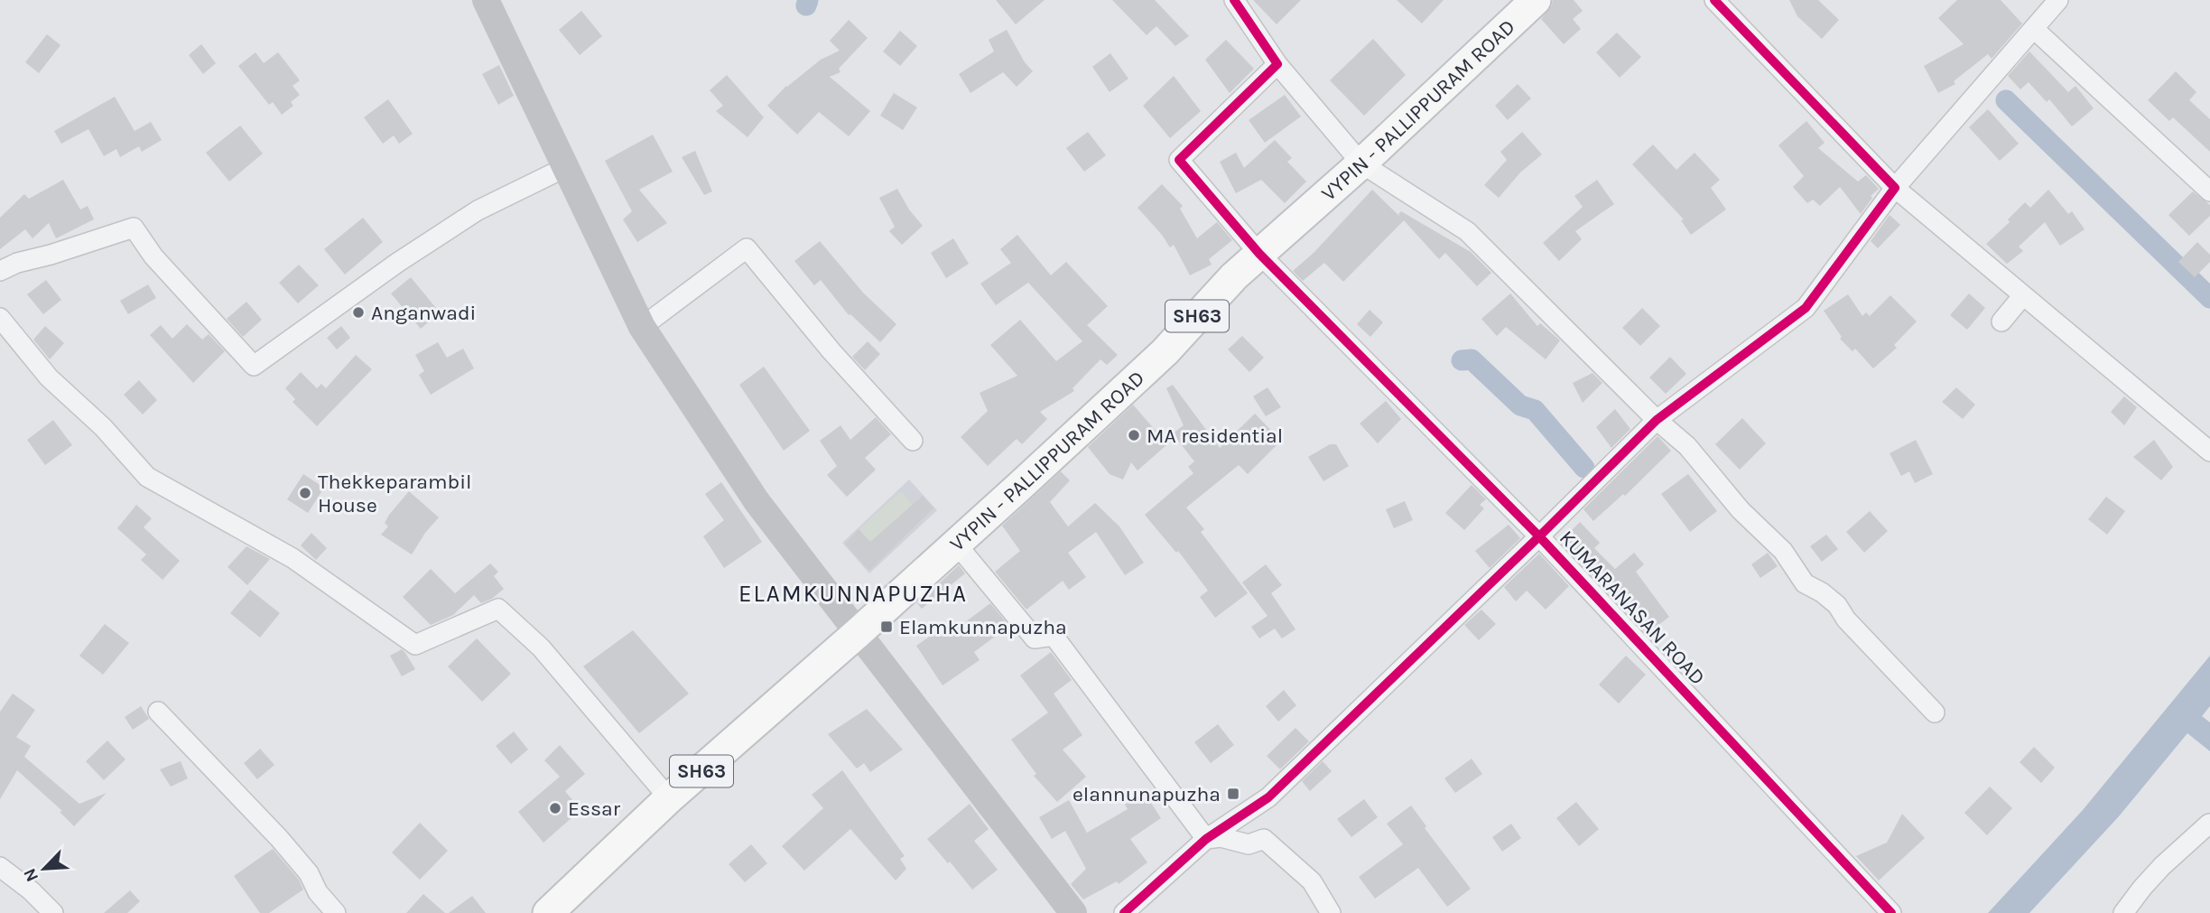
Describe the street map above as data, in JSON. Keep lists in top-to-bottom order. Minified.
{"streets":{"main road":["VYPIN - PALLIPPURAM ROAD","SH63"],"street":["KUMARANASAN ROAD"]},"crossings":[["VYPIN - PALLIPPURAM ROAD","KUMARANASAN ROAD"]],"districts":["ELAMKUNNAPUZHA"],"places":{"other":["Anganwadi","MA residential","Thekkeparambil House","Essar"],"transit":["Elamkunnapuzha","elannunapuzha"]},"north":"bottom left"}
